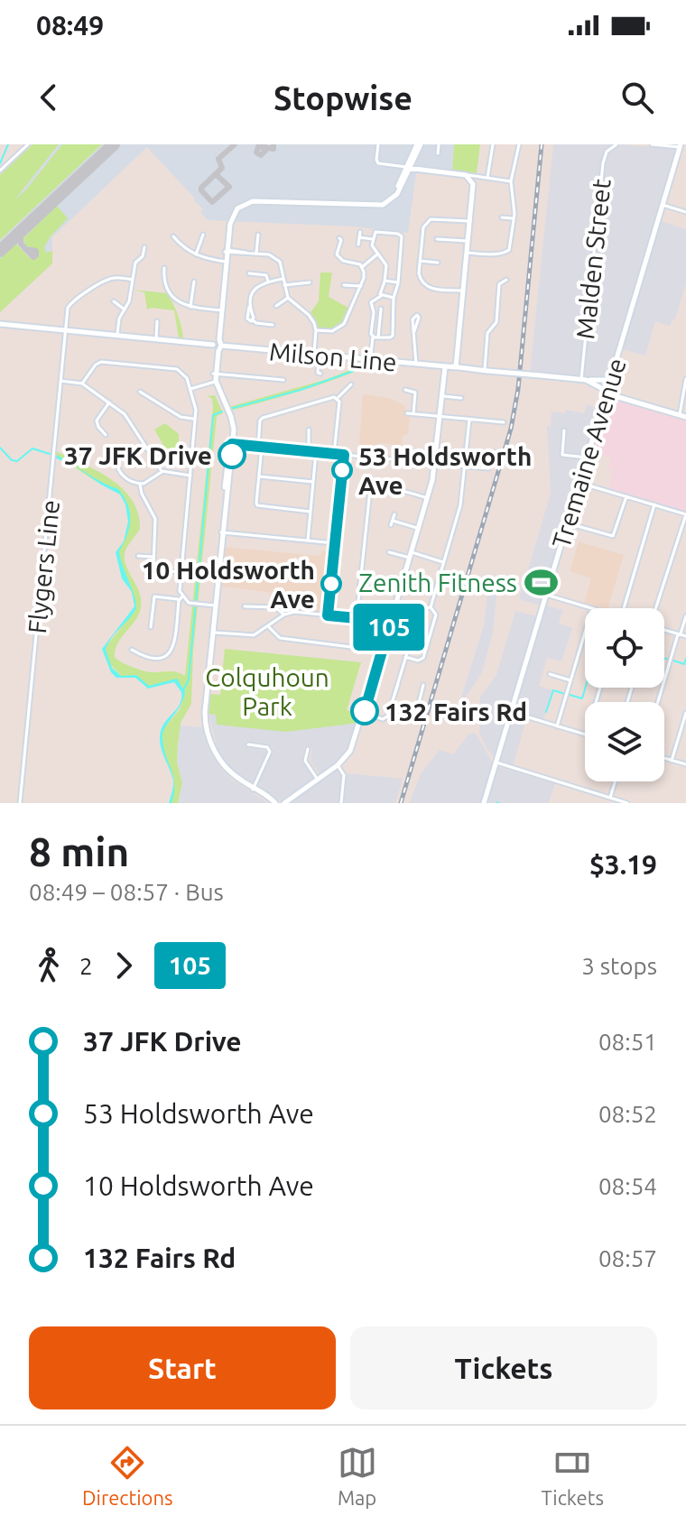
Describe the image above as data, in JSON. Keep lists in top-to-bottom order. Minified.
{"streets":{"main road":["Milson Line","Tremaine Avenue"],"street":["Malden Street","Flygers Line"]},"crossings":[["Malden Street","Milson Line"],["Milson Line","Tremaine Avenue"],["Milson Line","Flygers Line"]],"parks":["Colquhoun Park"],"places":{"other":["37 JFK Drive","53 Holdsworth Ave","10 Holdsworth Ave","132 Fairs Rd"],"sports":["Zenith Fitness"]},"lines":["bus line 105"],"page":{"status":"08:49","header":"Stopwise","on_map":"105","heading":["8 min","08:49 – 08:57 · Bus","$3.19"],"legs":["2","105","3 stops"],"list":[{"name":"37 JFK Drive","value":"08:51"},{"name":"53 Holdsworth Ave","value":"08:52"},{"name":"10 Holdsworth Ave","value":"08:54"},{"name":"132 Fairs Rd","value":"08:57"}],"buttons":["Start","Tickets"],"tabs":["Directions","Map","Tickets"]}}
